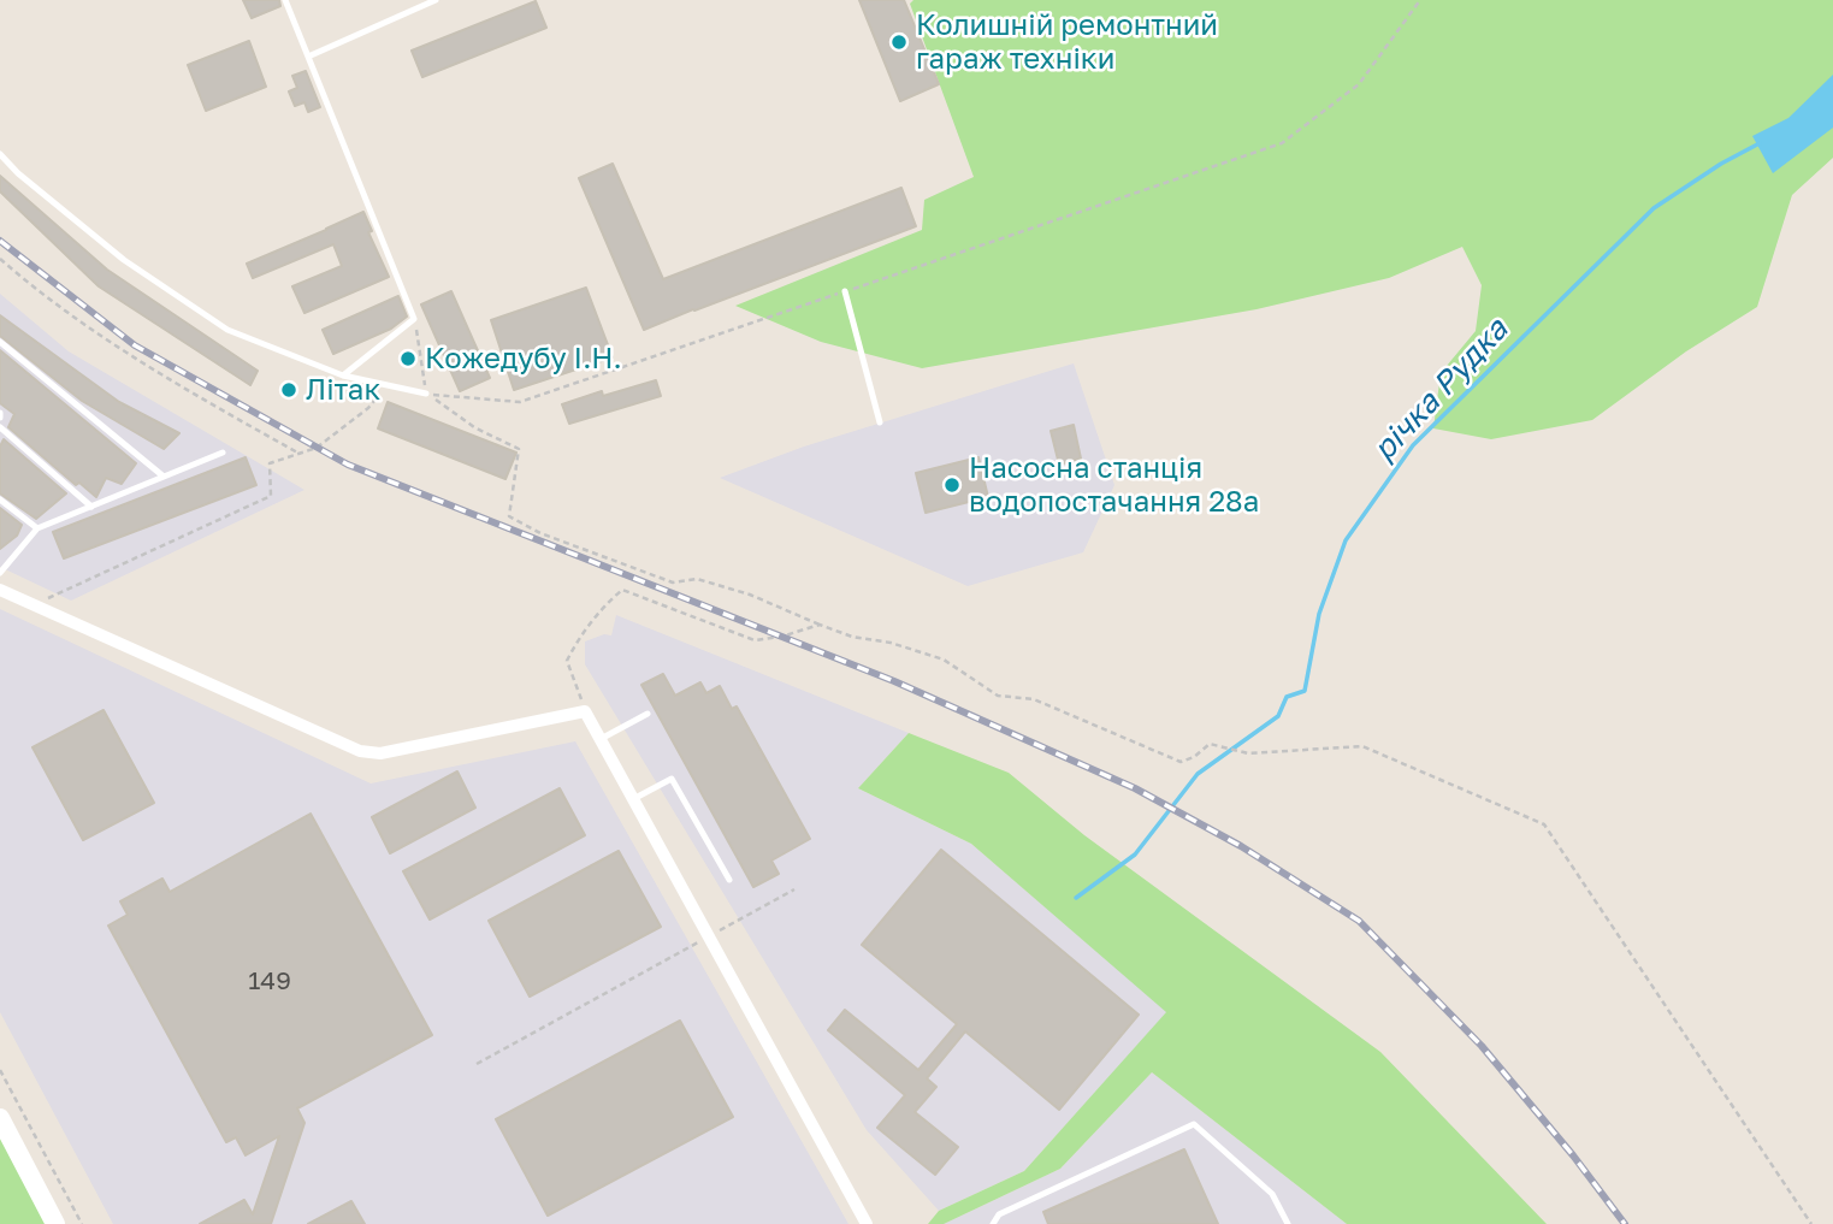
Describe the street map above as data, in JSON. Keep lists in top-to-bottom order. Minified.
{"water":["річка Рудка"],"places":["Колишній ремонтний гараж техніки","Кожедубу І.Н.","Літак","Насосна станція водопостачання 28а"],"house_numbers":["149"]}
